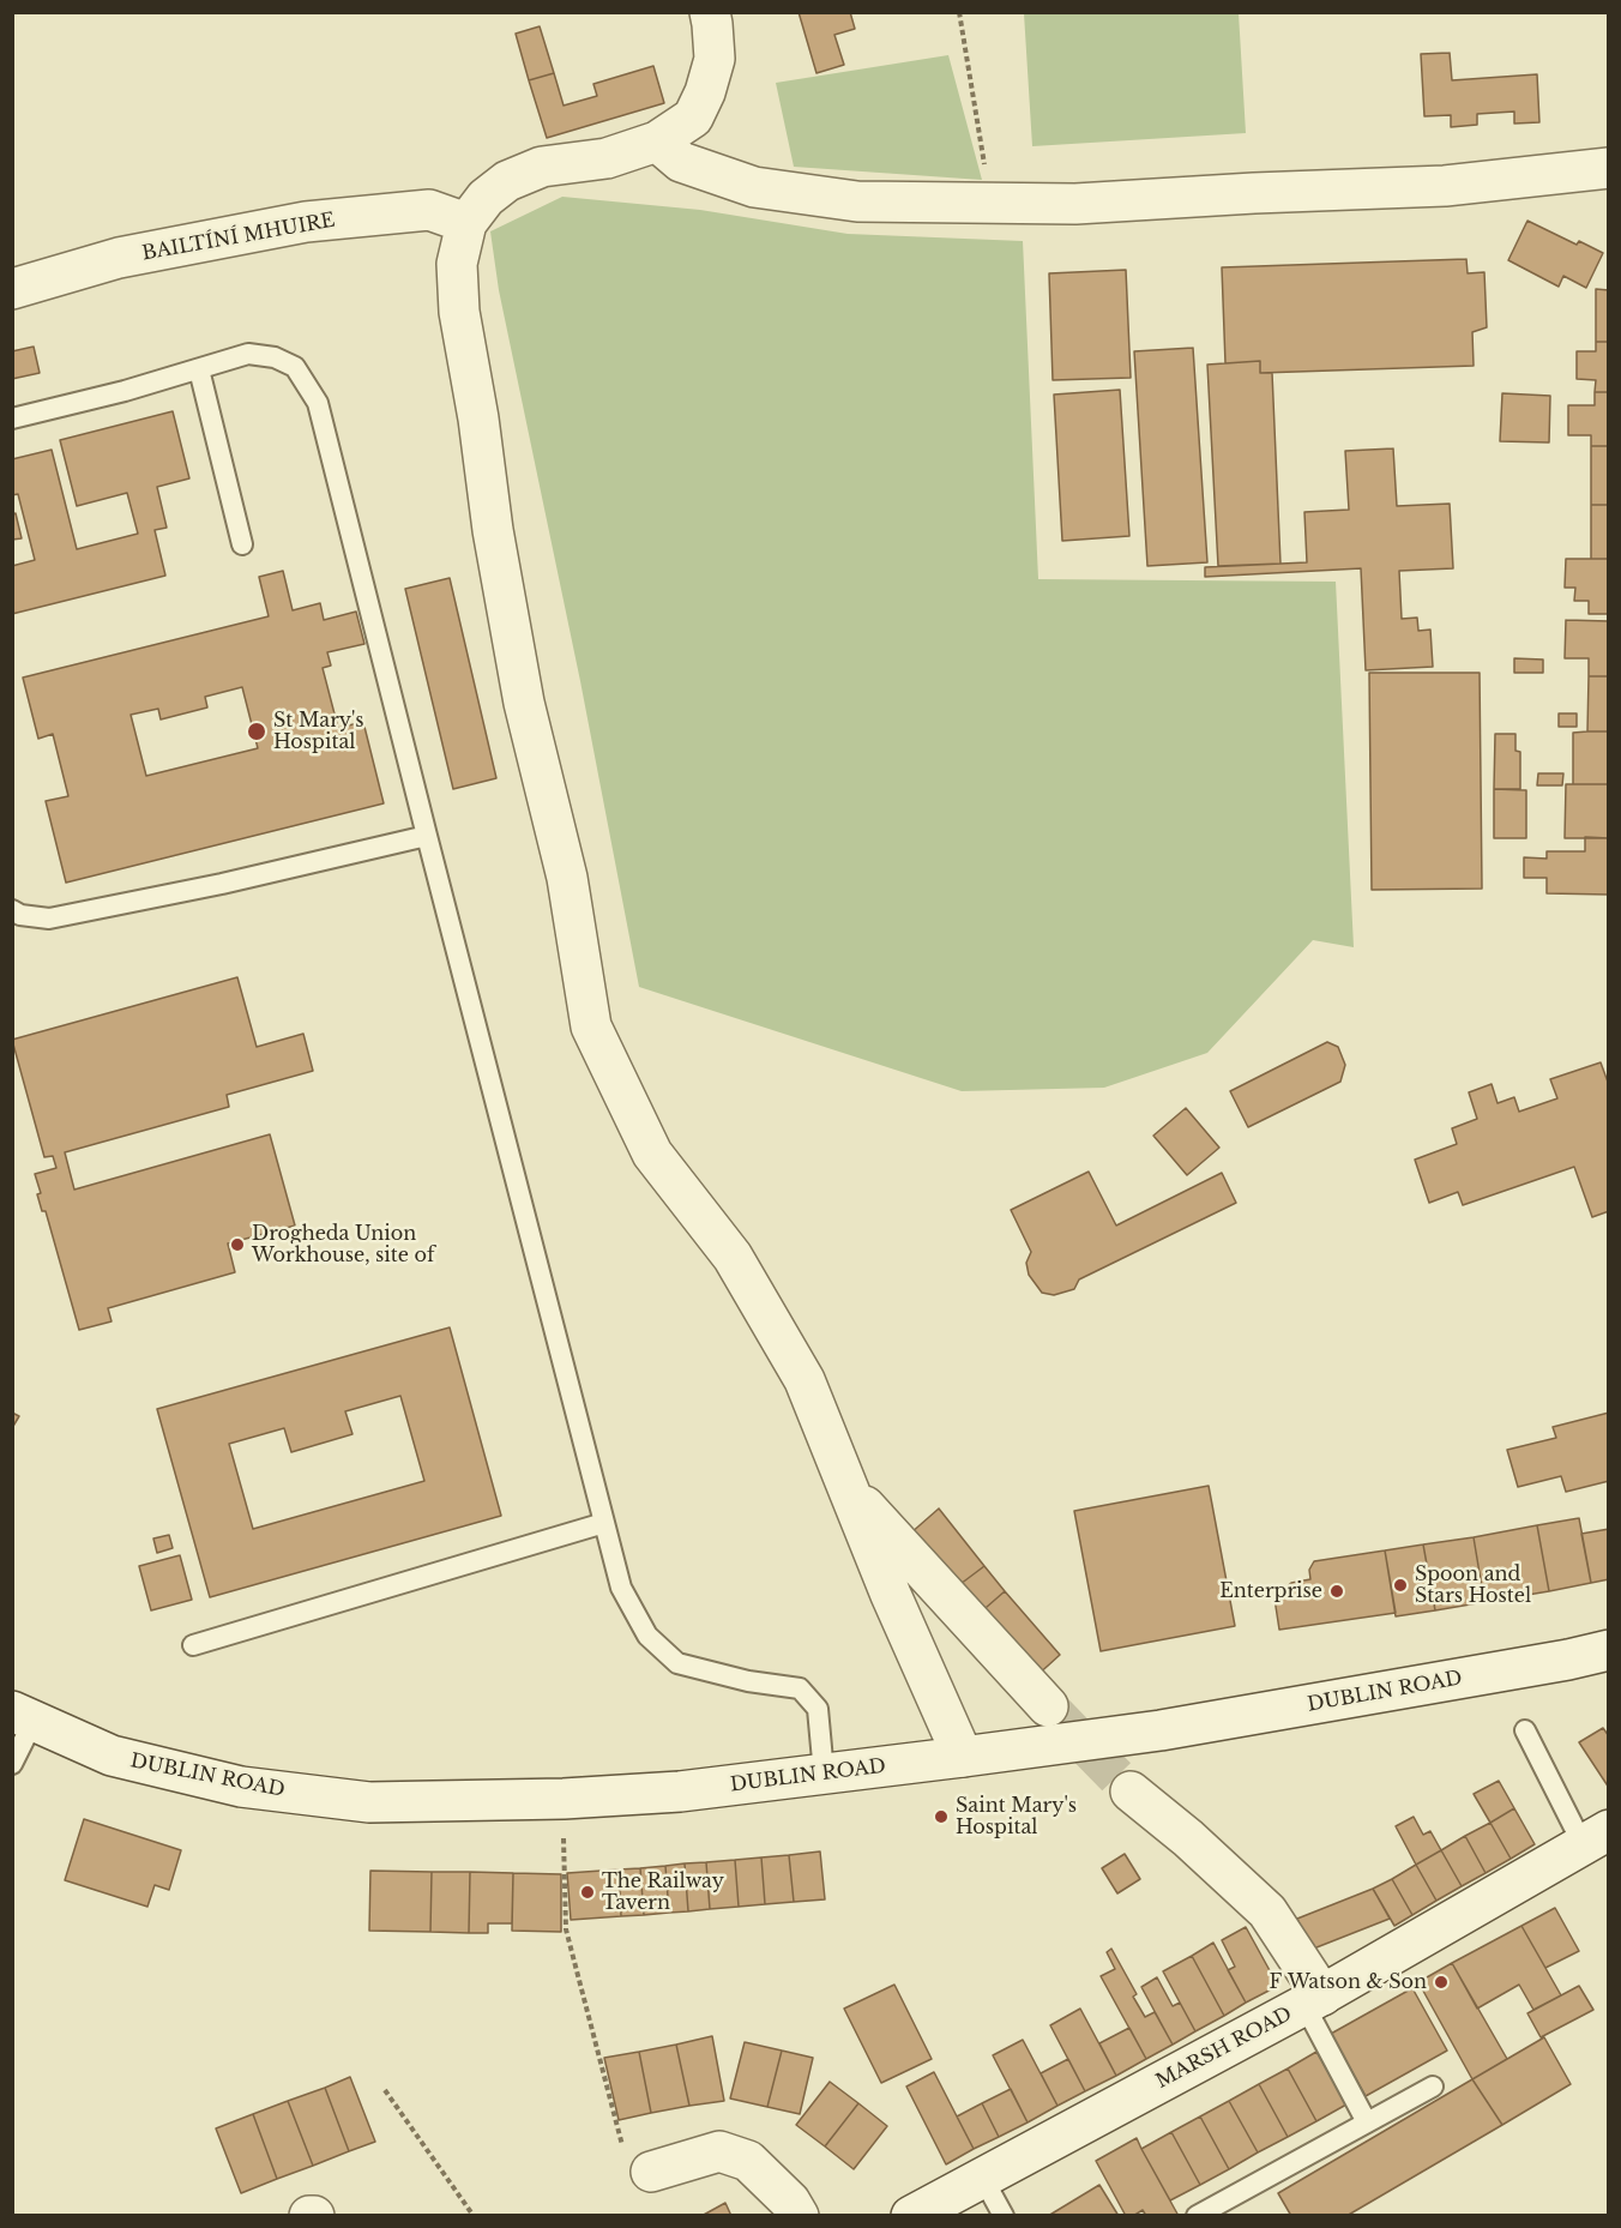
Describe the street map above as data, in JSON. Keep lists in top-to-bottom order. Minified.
{"streets":{"street":["BAILTÍNÍ MHUIRE","DUBLIN ROAD","MARSH ROAD"]},"places":["St Mary's Hospital","Drogheda Union Workhouse, site of","Spoon and Stars Hostel","Enterprise","Saint Mary's Hospital","The Railway Tavern","F Watson & Son"]}
